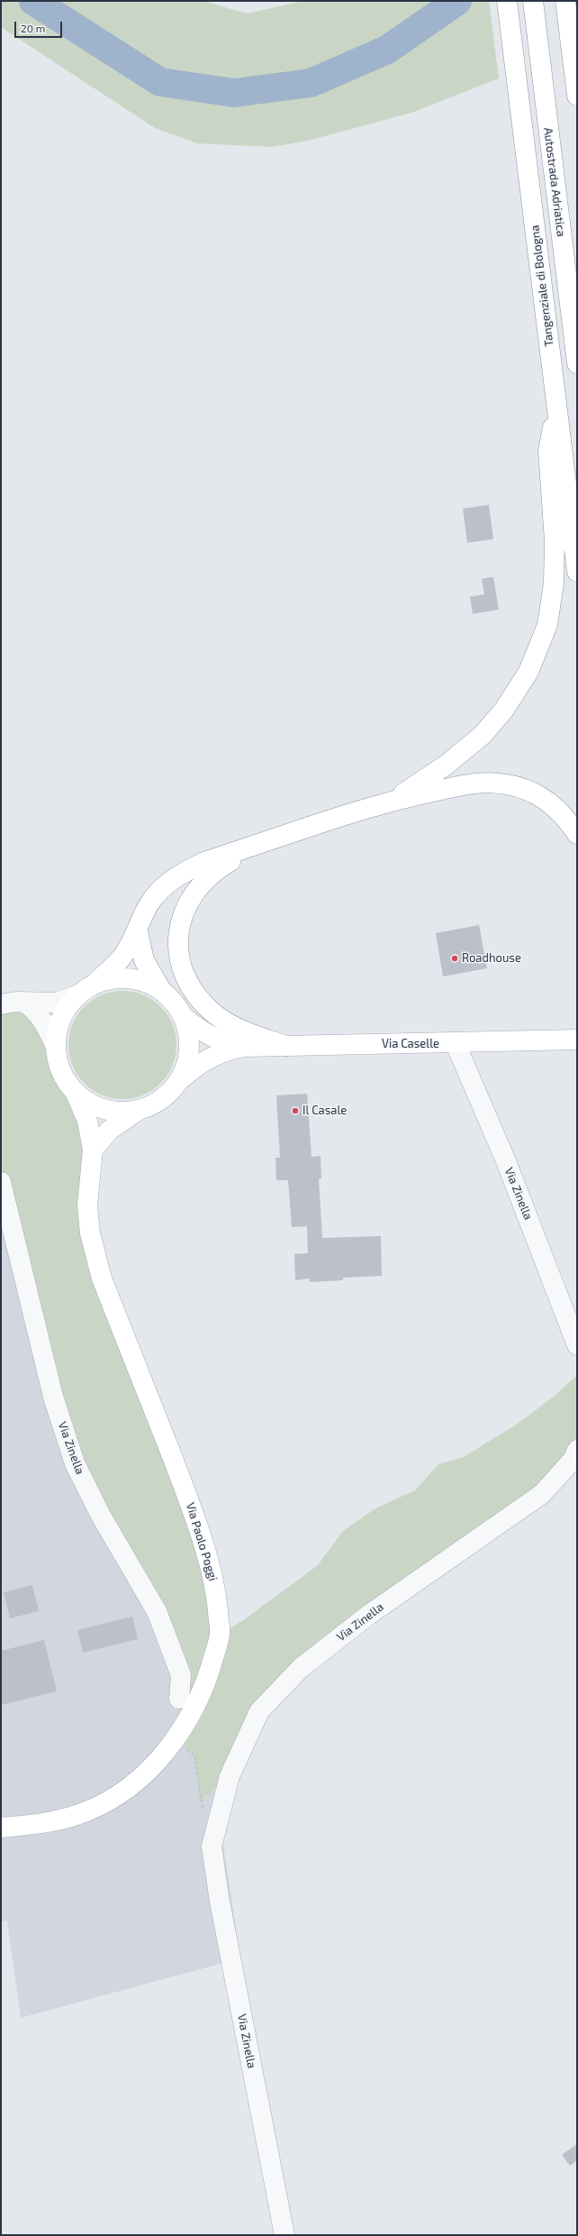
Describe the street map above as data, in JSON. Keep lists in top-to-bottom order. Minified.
{"streets":{"main road":["Autostrada Adriatica","Tangenziale di Bologna","Via Caselle","Via Paolo Poggi"],"street":["Via Zinella"]},"crossings":[["Via Caselle","Via Zinella"],["Via Caselle","Via Paolo Poggi"]],"places":["Roadhouse","Il Casale"],"scale_bar":"20 m"}
